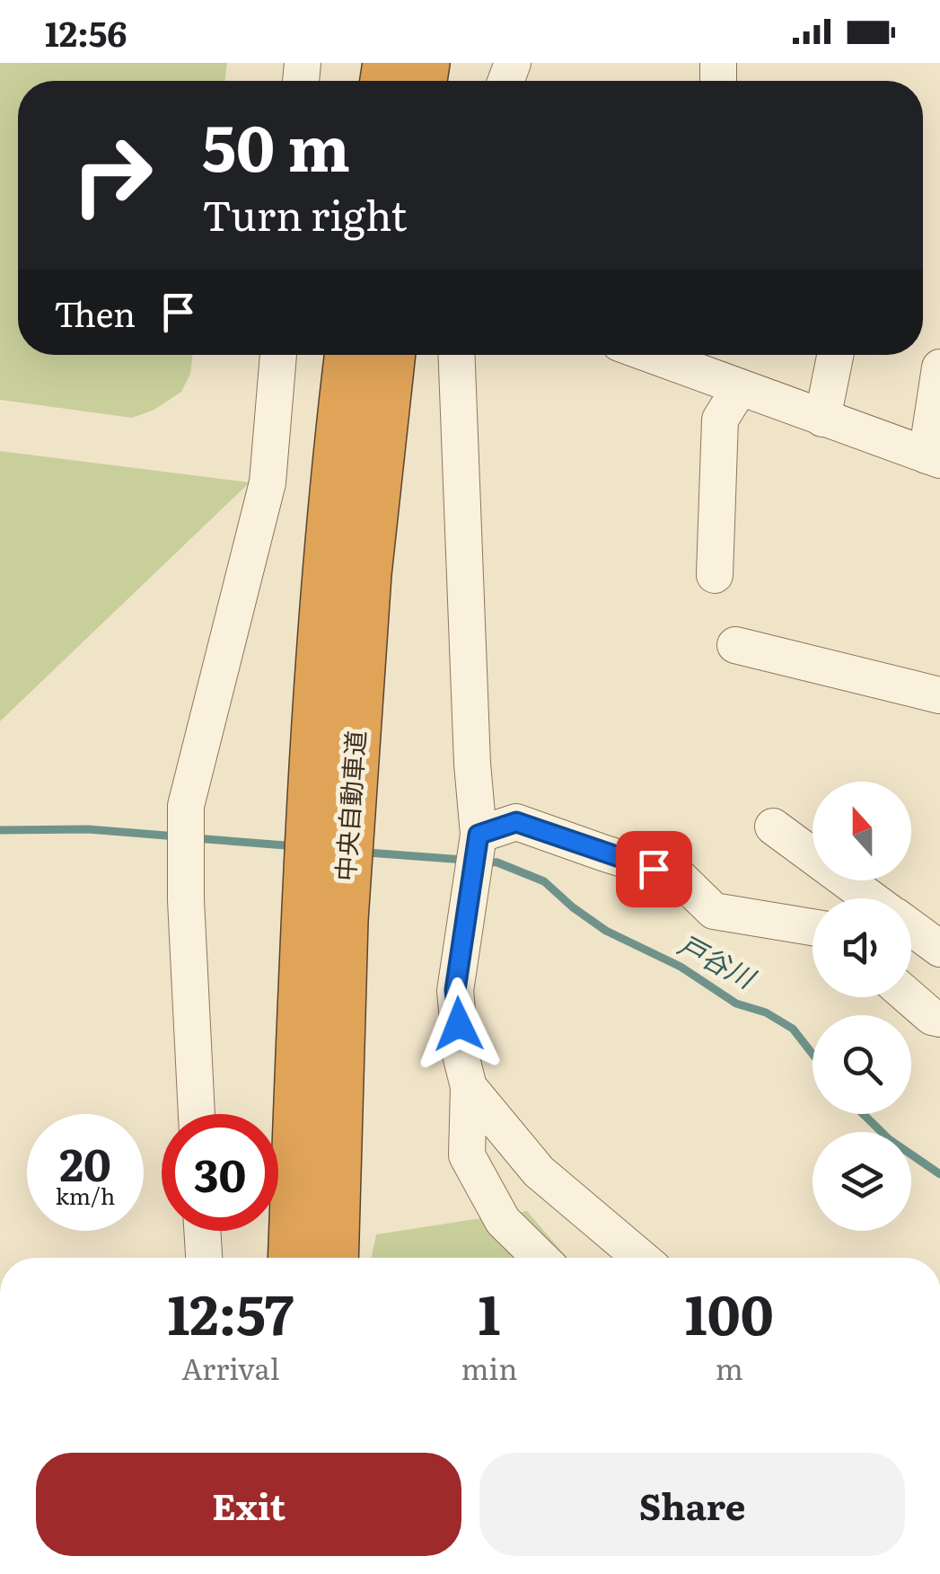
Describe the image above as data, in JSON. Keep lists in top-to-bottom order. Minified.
{"streets":{"highway":["中央自動車道"]},"water":["戸谷川"],"north":"top","page":{"status":"12:56","turn":["50 m","Turn right"],"then":"Then","speed":"20 km/h","limit":"30","eta":["12:57","Arrival","1","min","100","m"],"buttons":["Exit","Share"]}}
